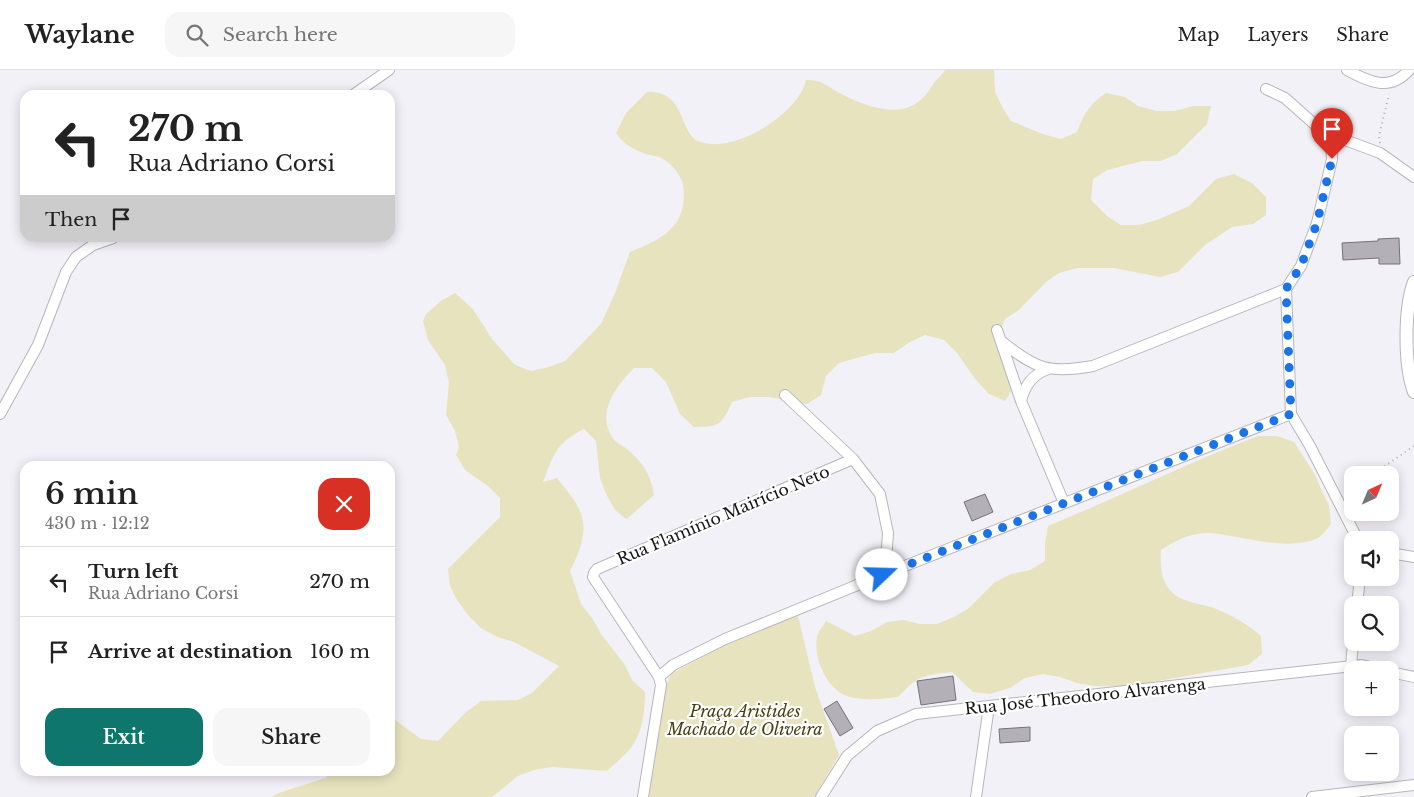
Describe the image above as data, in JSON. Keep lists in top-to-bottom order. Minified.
{"streets":{"street":["Rua Flamínio Mairício Neto","Rua José Theodoro Alvarenga"]},"parks":["Praça Aristides Machado de Oliveira"],"north":"top right","page":{"header":"Waylane","search":"Search here","nav":["Map","Layers","Share"],"turn":["270 m","Rua Adriano Corsi"],"then":"Then","heading":["6 min","430 m · 12:12"],"map_buttons":["+","−"],"list":[{"name":"Turn left","note":"Rua Adriano Corsi","value":"270 m"},{"name":"Arrive at destination","value":"160 m"}],"buttons":["Exit","Share"]}}
